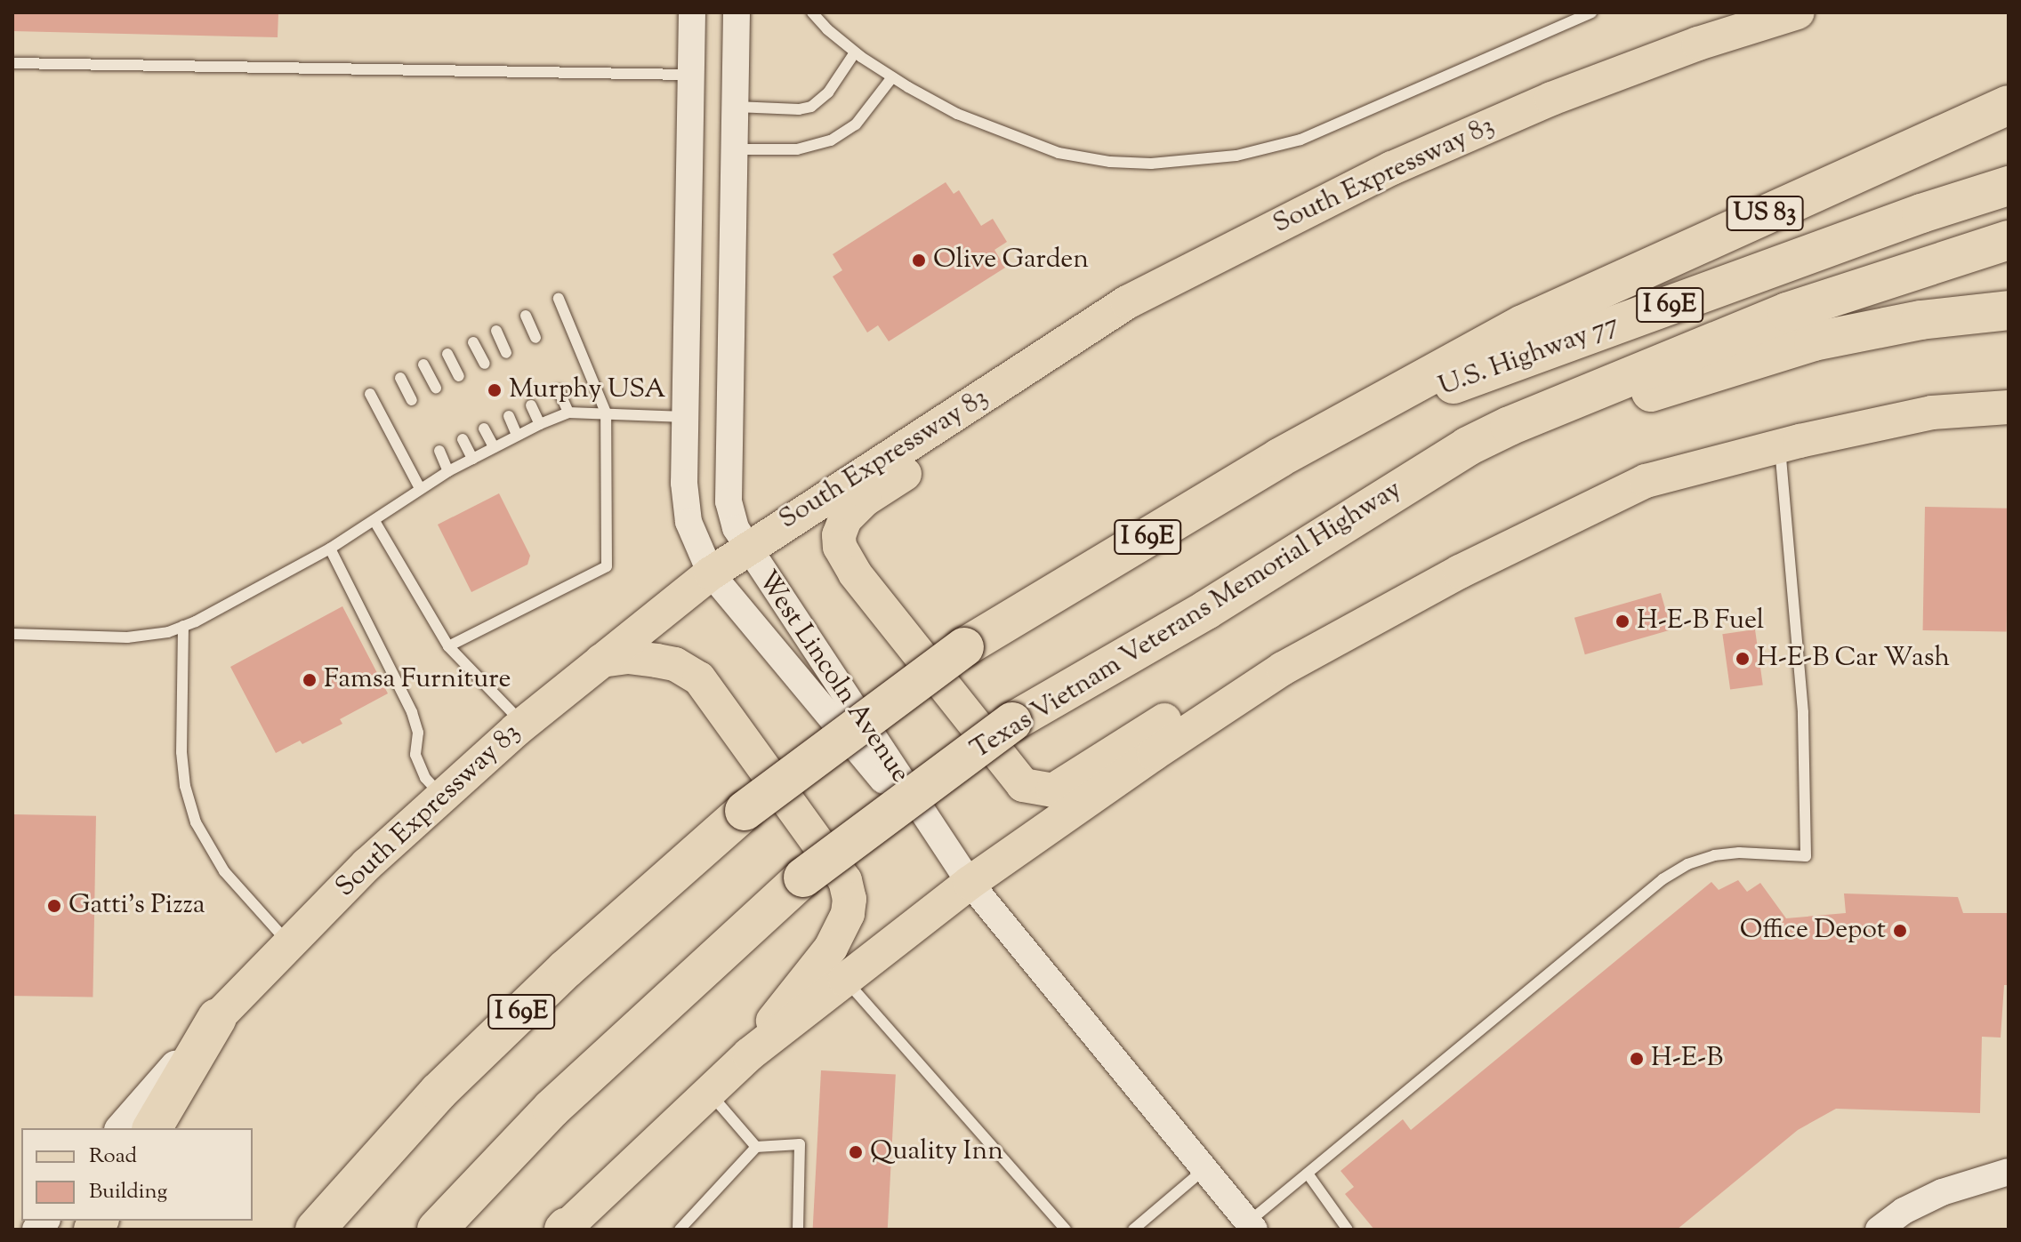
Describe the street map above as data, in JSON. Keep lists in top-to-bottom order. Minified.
{"streets":{"highway":["US 83","I 69E","U.S. Highway 77","Texas Vietnam Veterans Memorial Highway"],"main road":["South Expressway 83"],"street":["West Lincoln Avenue"]},"crossings":[["South Expressway 83","West Lincoln Avenue"],["US 83","I 69E"],["US 83","U.S. Highway 77"],["I 69E","U.S. Highway 77"],["U.S. Highway 77","Texas Vietnam Veterans Memorial Highway"]],"places":["Olive Garden","Murphy USA","H-E-B Fuel","H-E-B Car Wash","Famsa Furniture","Gatti's Pizza","Office Depot","H-E-B","Quality Inn"],"legend":["Road","Building"]}
